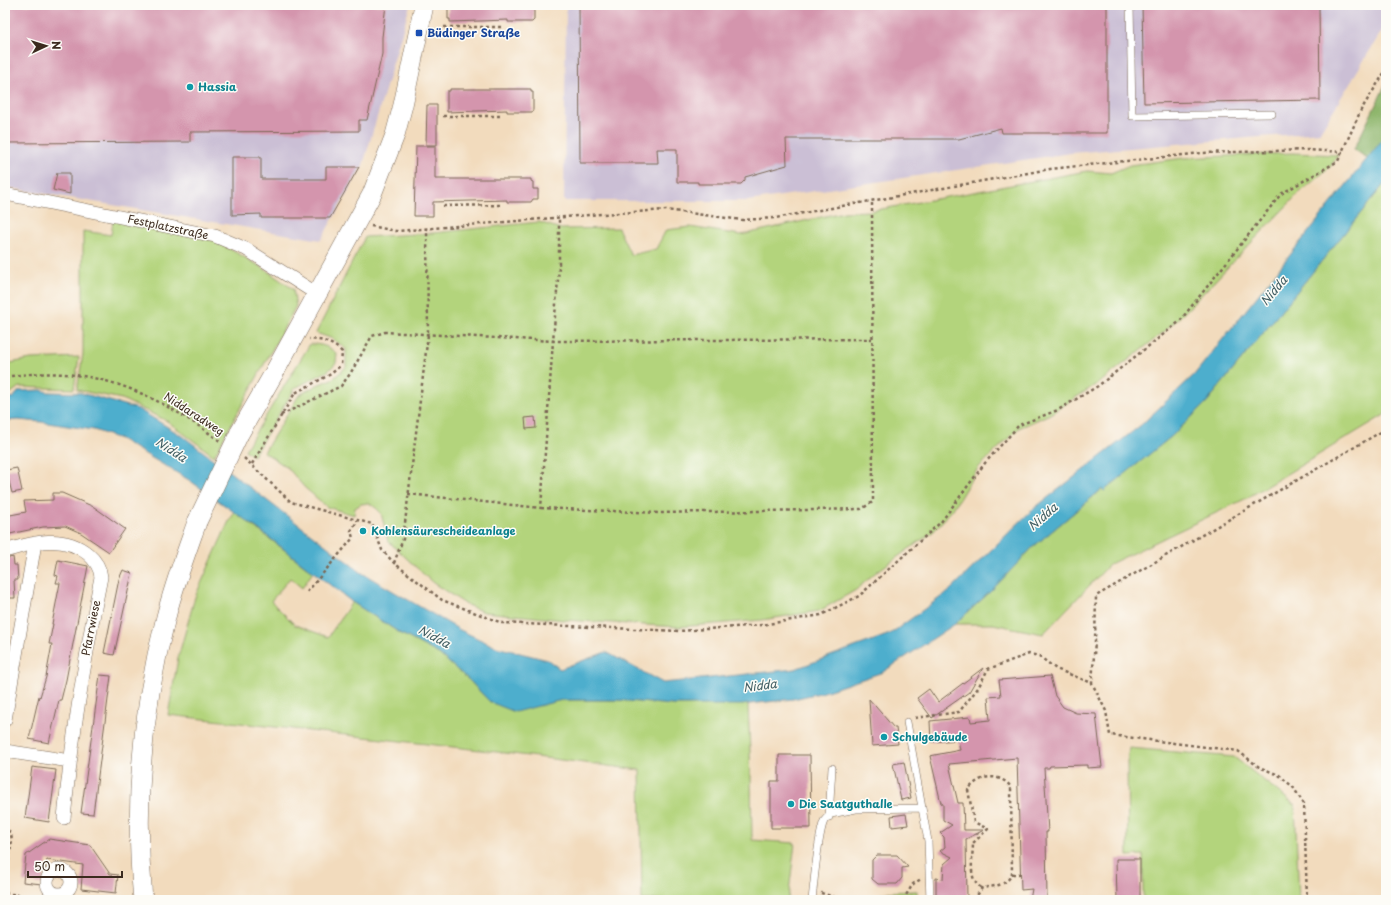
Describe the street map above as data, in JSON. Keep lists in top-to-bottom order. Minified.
{"streets":{"street":["Festplatzstraße","Pfarrwiese"],"path":["Niddaradweg"]},"water":["Nidda"],"places":{"transit":["Büdinger Straße"],"other":["Hassia","Kohlensäurescheideanlage","Schulgebäude","Die Saatguthalle"]},"scale_bar":"50 m","north":"right"}
